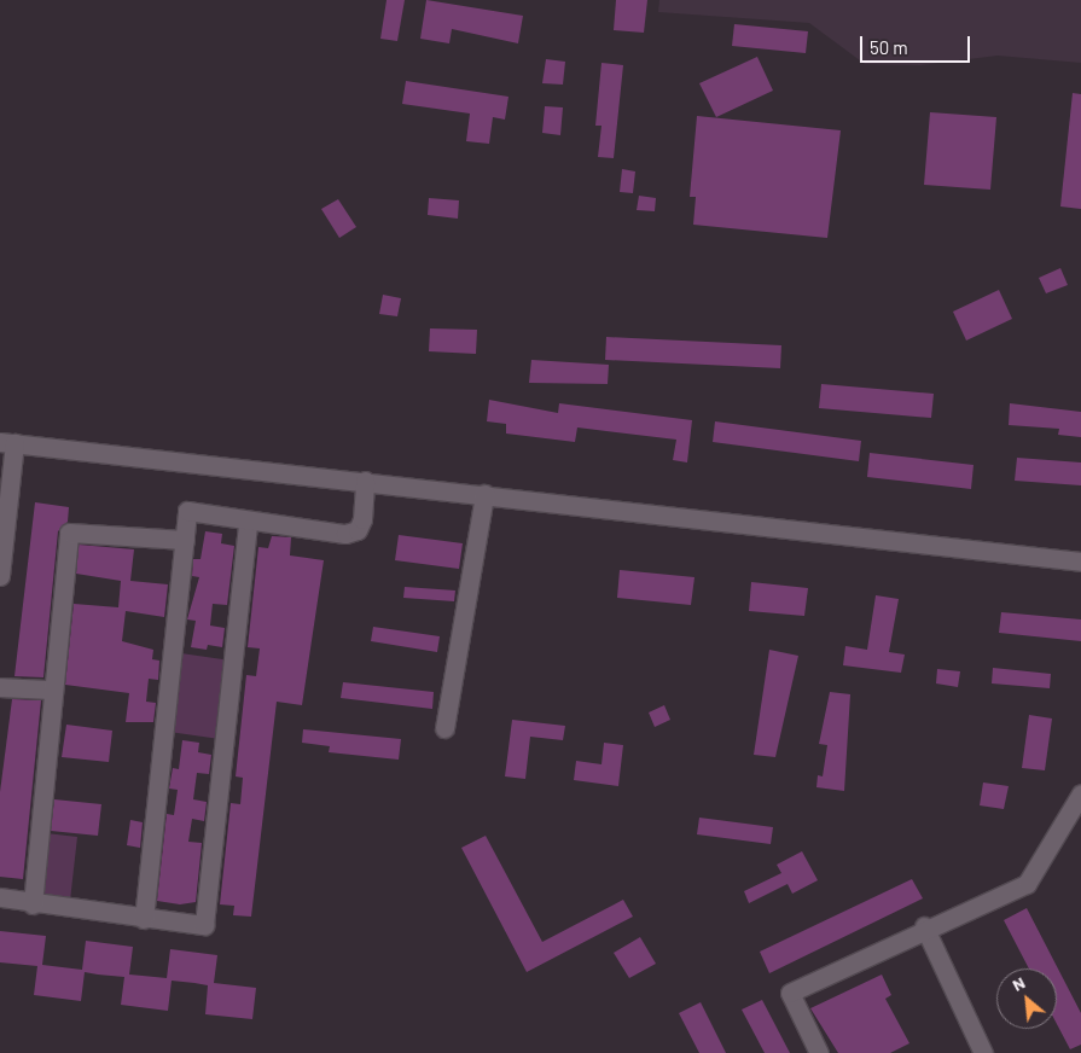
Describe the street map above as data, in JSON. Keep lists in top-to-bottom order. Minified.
{"scale_bar":"50 m","north":"top left"}
